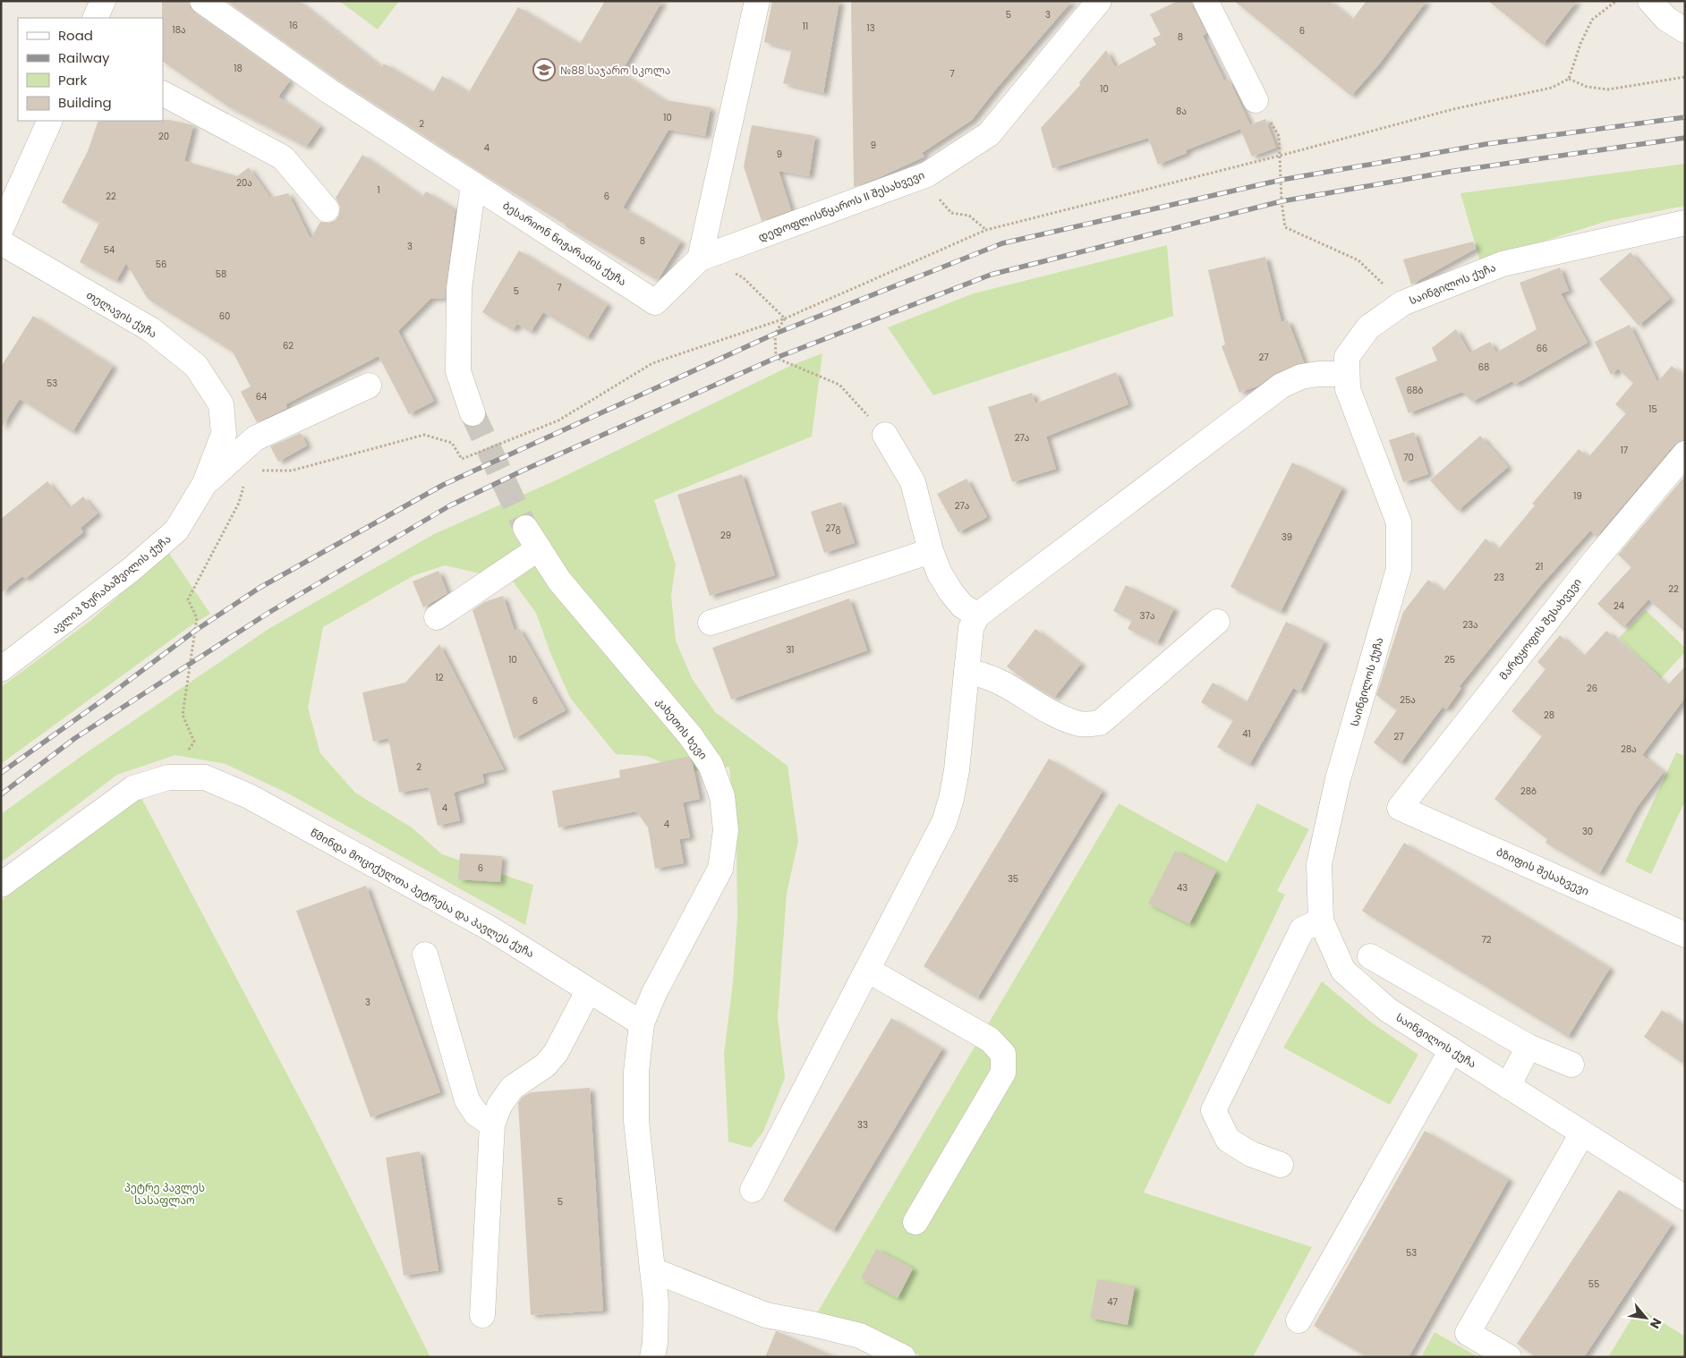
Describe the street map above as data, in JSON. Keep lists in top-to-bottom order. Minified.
{"streets":{"street":["დედოფლისწყაროს II შესახვევი","ბესარიონ ნიჟარაძის ქუჩა","საინგილოს ქუჩა","თელავის ქუჩა","ავლიპ ზურაბაშვილის ქუჩა","მარტყოფის შესახვევი","კახეთის ხევი","ბზიფის შესახვევი","წმინდა მოციქულთა პეტრესა და პავლეს ქუჩა"]},"crossings":[["დედოფლისწყაროს II შესახვევი","ბესარიონ ნიჟარაძის ქუჩა"],["თელავის ქუჩა","ავლიპ ზურაბაშვილის ქუჩა"],["მარტყოფის შესახვევი","ბზიფის შესახვევი"],["კახეთის ხევი","წმინდა მოციქულთა პეტრესა და პავლეს ქუჩა"]],"parks":["პეტრე პავლეს სასაფლაო"],"places":{"school or university":["№88 საჯარო სკოლა"]},"house_numbers":["5","3","16","11","13","18ა","6","8","18","7","10","8ა","10","2","20","9","4","9","20ა","1","22","6","8","3","54","56","58","7","5","60","62","66","27","68","53","68ბ","64","15","27ა","17","70","19","27ა","27გ","29","39","21","23","22","24","37ა","23ა","31","10","25","12","26","25ა","6","28","41","27","28ა","2","28ბ","4","4","30","6","35","43","72","3","33","5","53","55","47"],"legend":["Road","Railway","Park","Building"],"north":"bottom right"}
